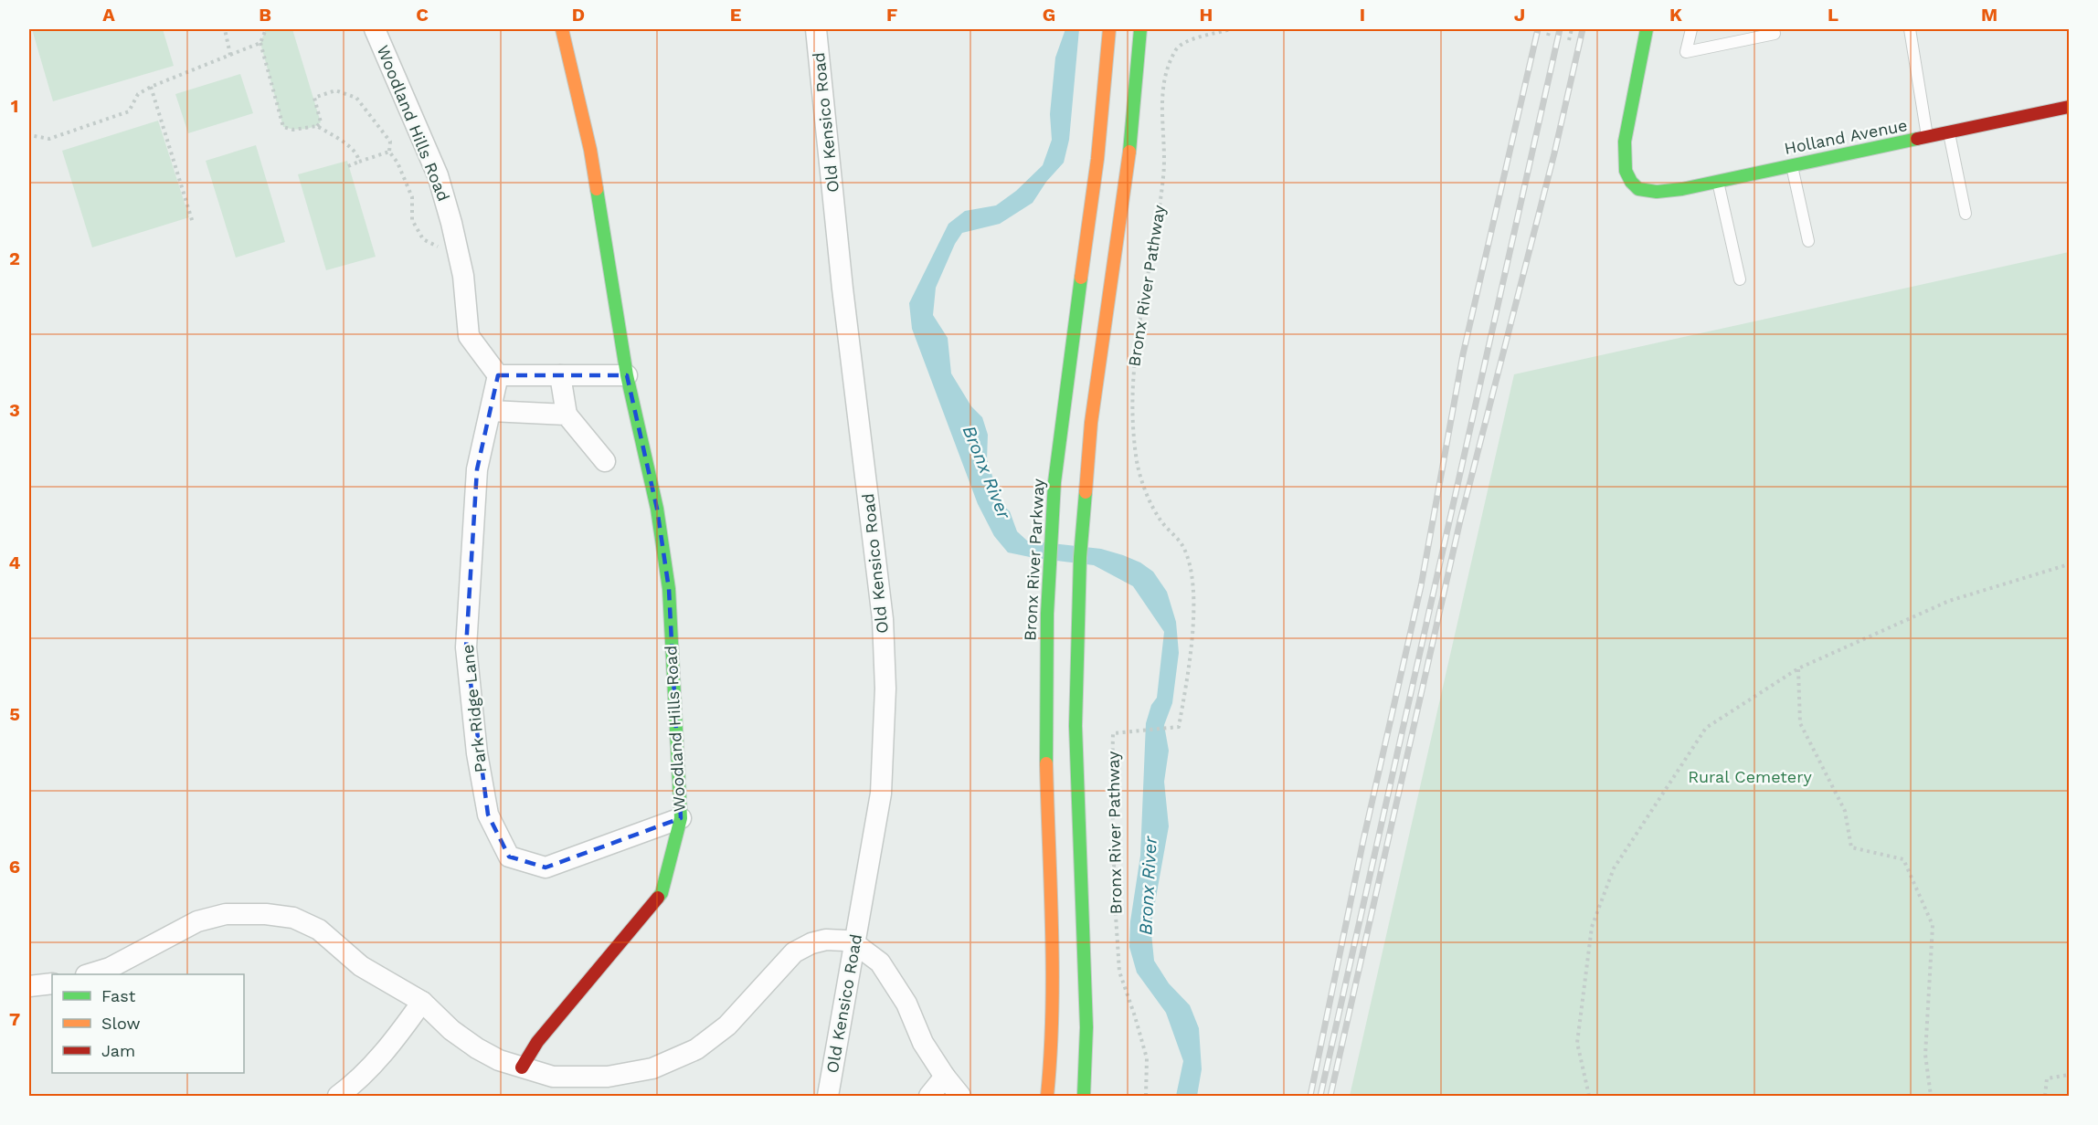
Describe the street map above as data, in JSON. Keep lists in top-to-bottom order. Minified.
{"streets":{"main road":["Woodland Hills Road","Holland Avenue","Bronx River Parkway"],"street":["Old Kensico Road","Park Ridge Lane"],"path":["Bronx River Pathway"]},"crossings":[["Woodland Hills Road","Park Ridge Lane"]],"water":["Bronx River"],"parks":["Rural Cemetery"],"legend":["Fast","Slow","Jam"],"grid":{"columns":["A","B","C","D","E","F","G","H","I","J","K","L","M"],"rows":["1","2","3","4","5","6","7"]}}
